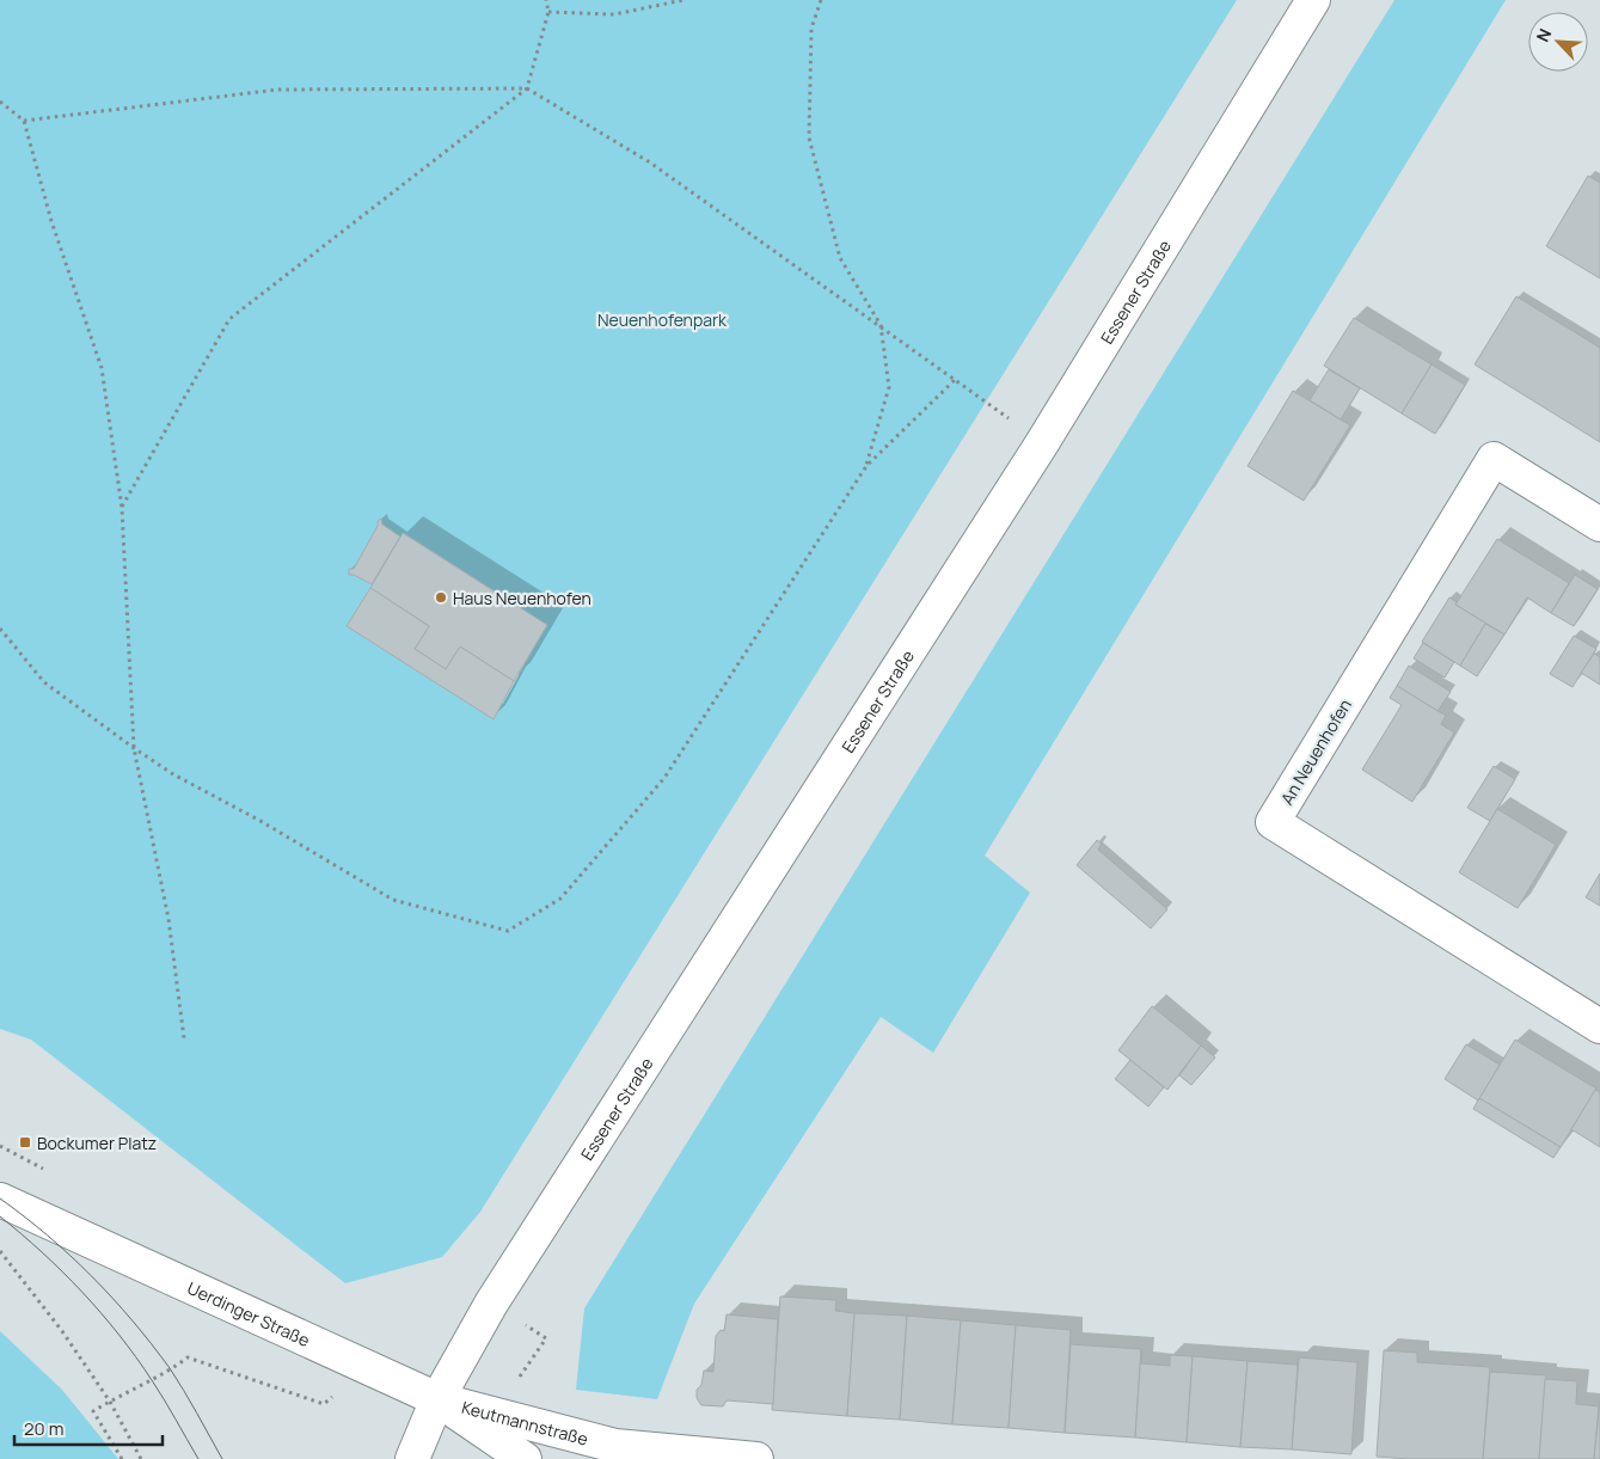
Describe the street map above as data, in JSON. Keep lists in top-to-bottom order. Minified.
{"streets":{"main road":["Essener Straße","An Neuenhofen","Uerdinger Straße","Keutmannstraße"]},"crossings":[["Essener Straße","Uerdinger Straße"],["Essener Straße","Keutmannstraße"],["Uerdinger Straße","Keutmannstraße"]],"parks":["Neuenhofenpark"],"places":{"other":["Haus Neuenhofen"],"transit":["Bockumer Platz"]},"scale_bar":"20 m","north":"top left"}
